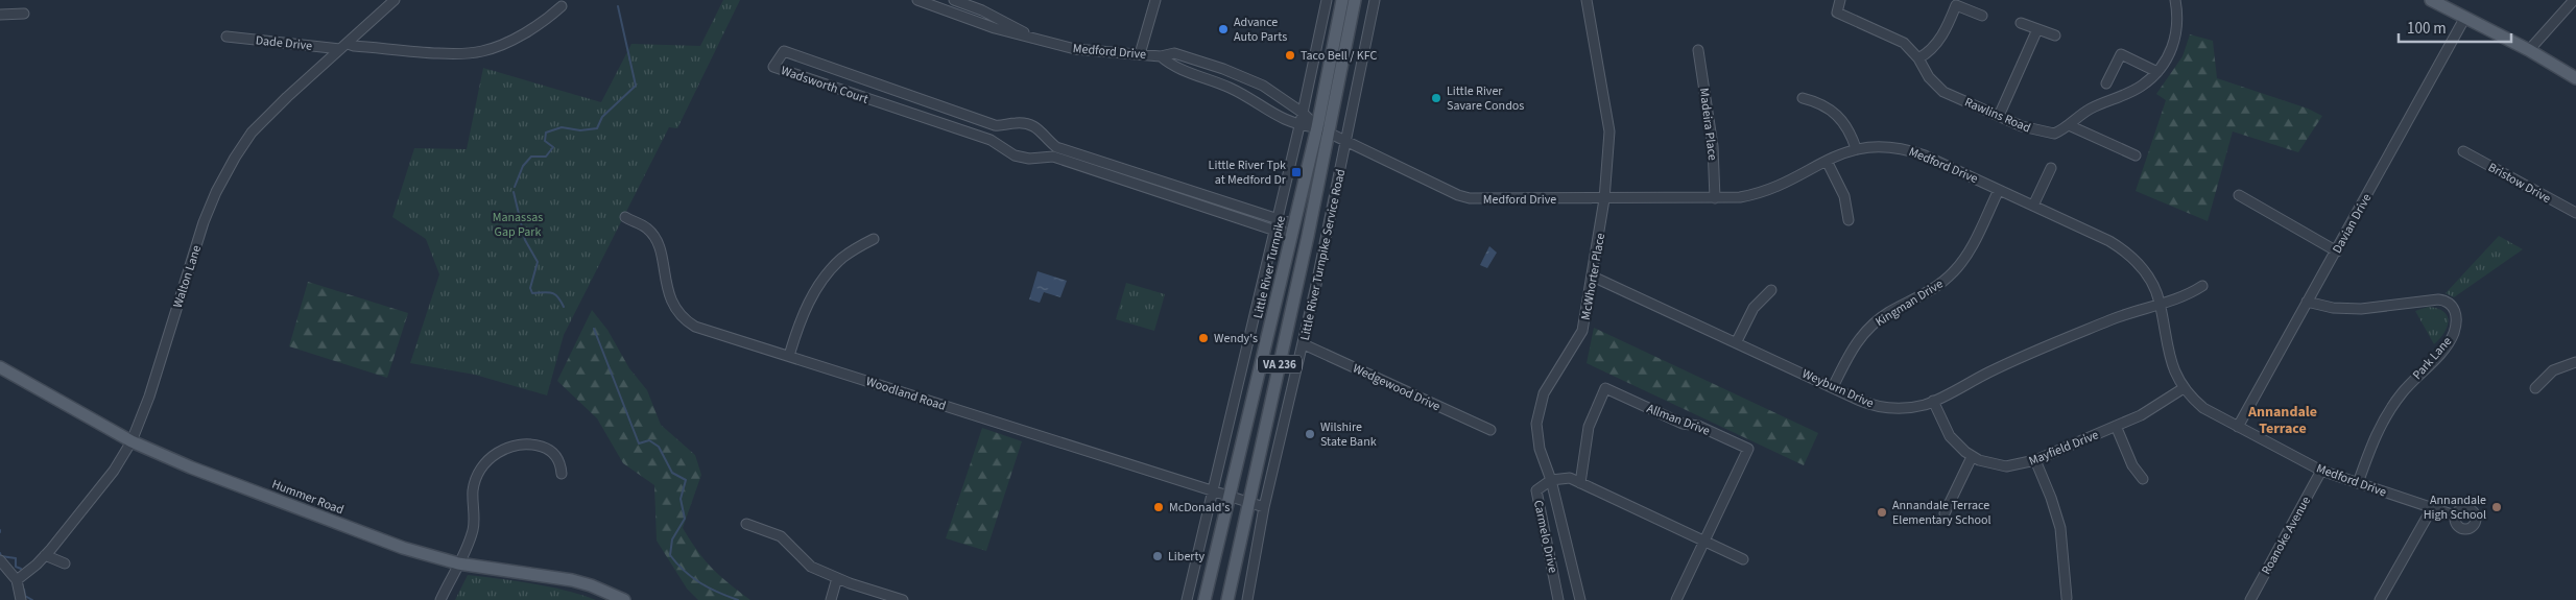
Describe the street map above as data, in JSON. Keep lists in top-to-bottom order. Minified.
{"streets":{"main road":["Little River Turnpike","VA 236","Hummer Road"],"street":["Dade Drive","Medford Drive","Wadsworth Court","Rawlins Road","Madeira Place","Bristow Drive","Davian Drive","Little River Turnpike Service Road","Walton Lane","McWhorter Place","Kingman Drive","Park Lane","Wedgewood Drive","Weyburn Drive","Woodland Road","Allman Drive","Mayfield Drive","Roanoke Avenue","Carmelo Drive"]},"crossings":[["Dade Drive","Walton Lane"],["Medford Drive","Madeira Place"],["Medford Drive","Davian Drive"],["Medford Drive","Little River Turnpike Service Road"],["Medford Drive","Little River Turnpike"],["Medford Drive","McWhorter Place"],["Medford Drive","Kingman Drive"],["Medford Drive","Park Lane"],["Medford Drive","VA 236"],["Medford Drive","Weyburn Drive"],["Medford Drive","Mayfield Drive"],["Medford Drive","Roanoke Avenue"],["Wadsworth Court","Little River Turnpike"],["Davian Drive","Park Lane"],["Little River Turnpike Service Road","Wedgewood Drive"],["Little River Turnpike Service Road","Woodland Road"],["Little River Turnpike","Woodland Road"],["Walton Lane","Hummer Road"],["McWhorter Place","Weyburn Drive"],["McWhorter Place","Carmelo Drive"],["Kingman Drive","Weyburn Drive"],["VA 236","Woodland Road"]],"districts":["Annandale Terrace"],"parks":["Manassas Gap Park"],"places":{"other":["Advance Auto Parts","Taco Bell / KFC","Little River Savare Condos","Wendy's","Wilshire State Bank","McDonald's","Annandale High School","Annandale Terrace Elementary School","Liberty"],"transit":["Little River Tpk at Medford Dr"]},"scale_bar":"100 m"}
